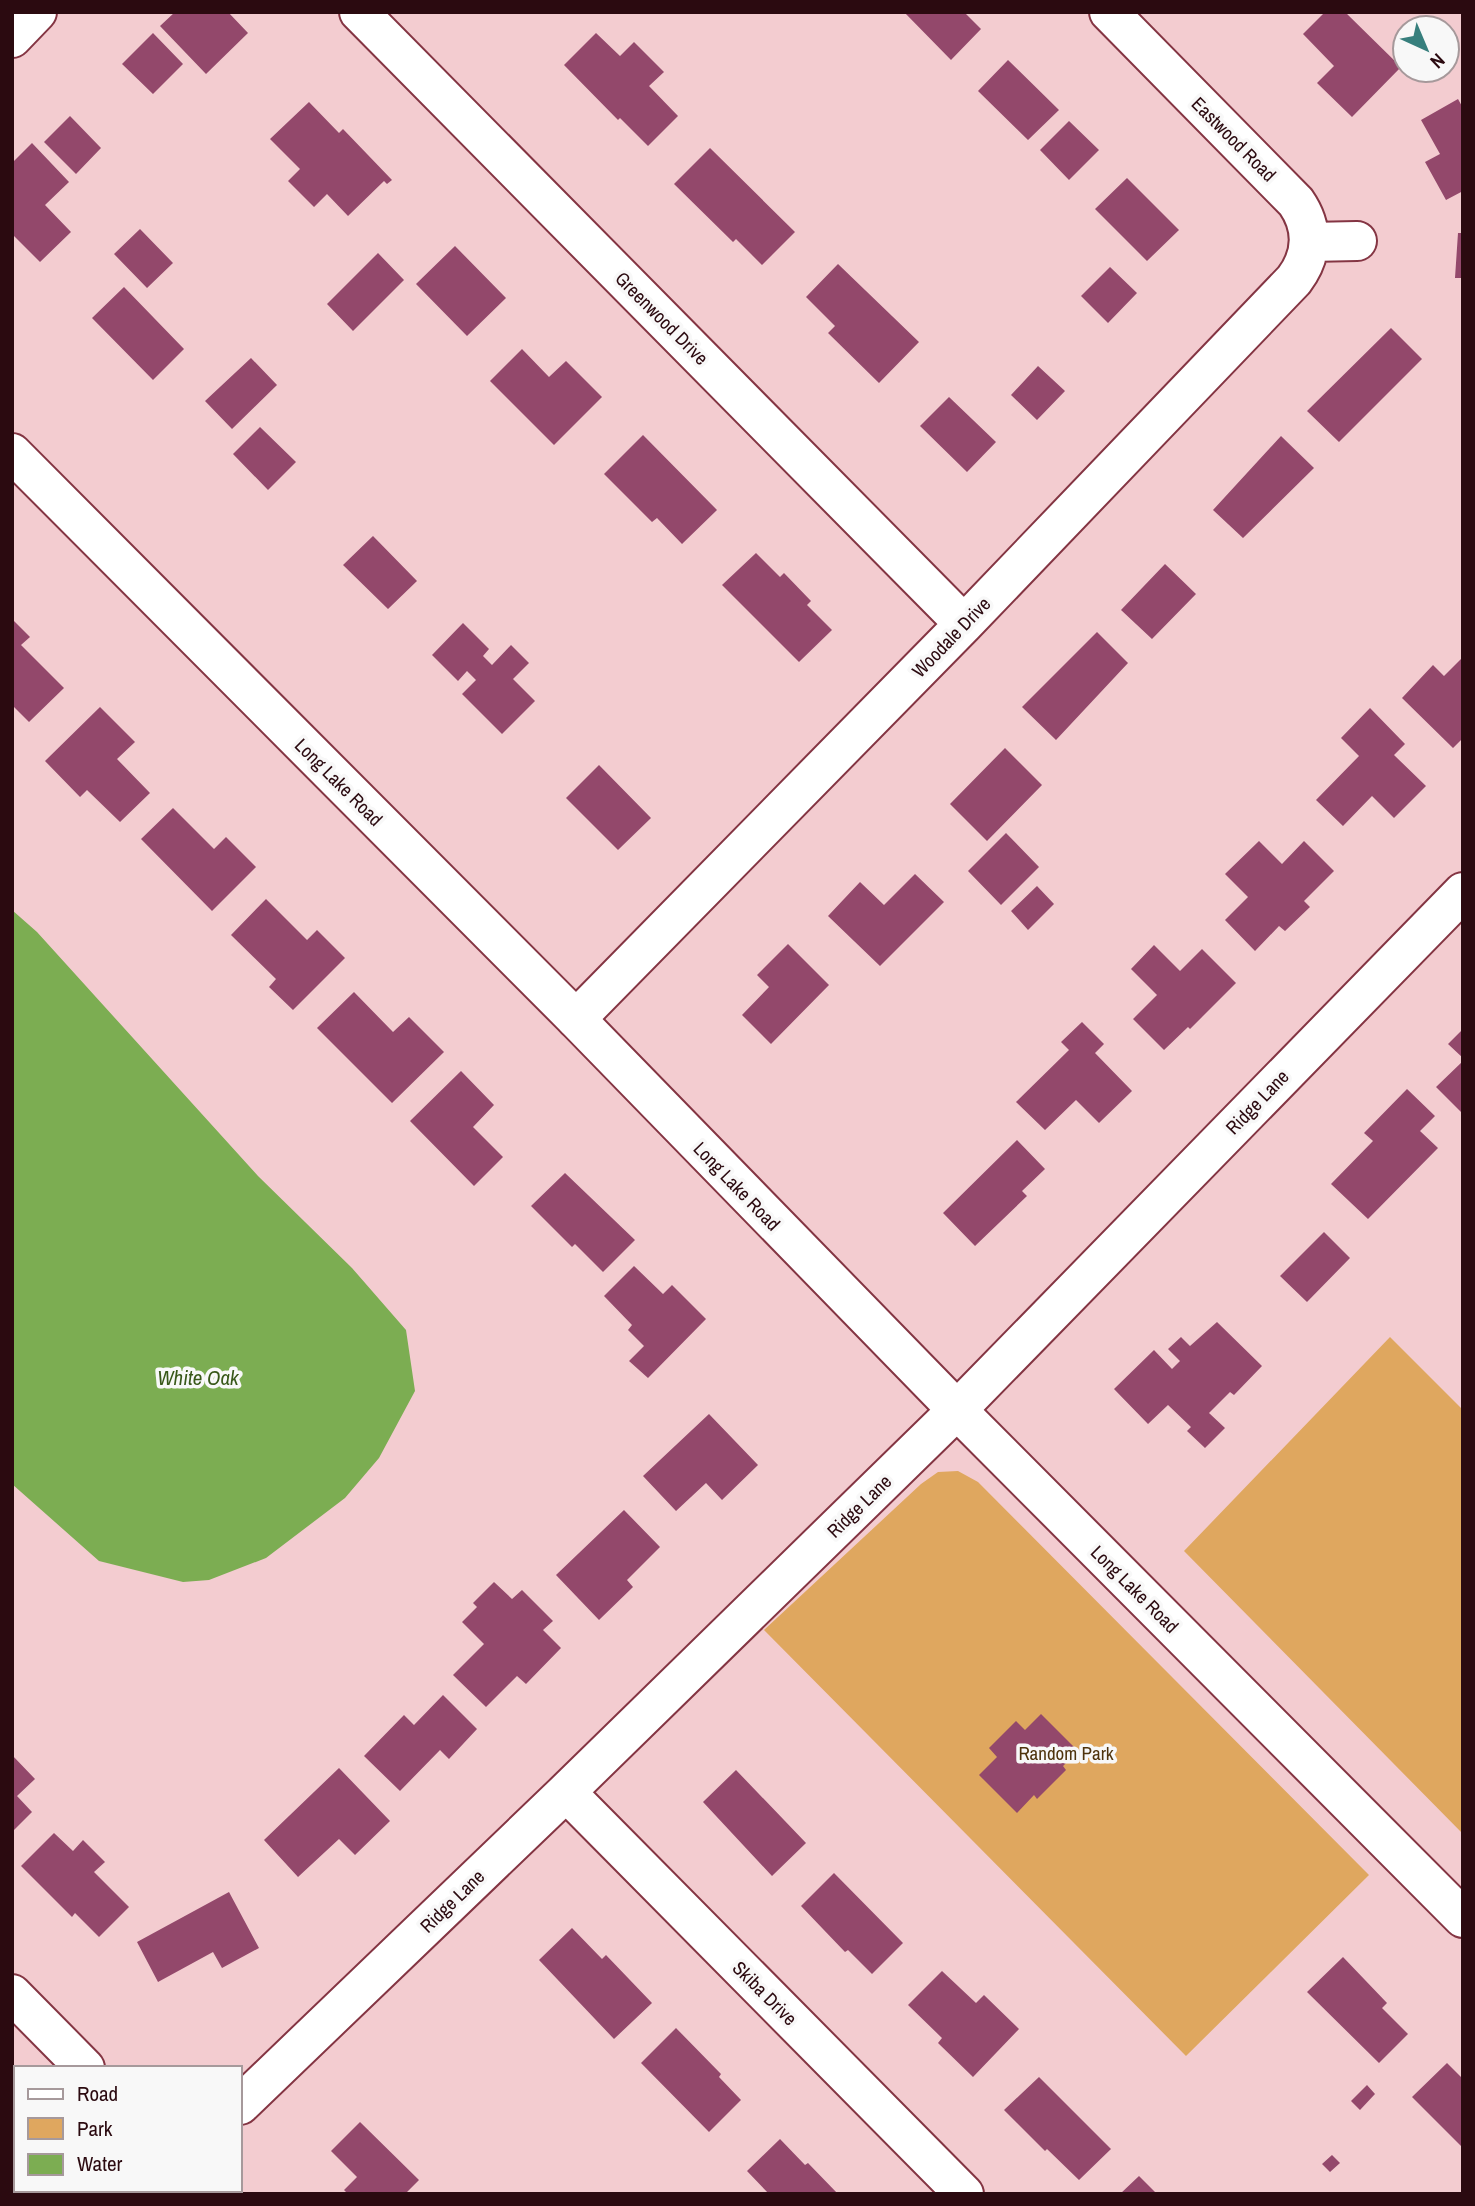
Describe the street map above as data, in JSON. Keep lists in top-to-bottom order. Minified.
{"streets":{"street":["Eastwood Road","Greenwood Drive","Woodale Drive","Long Lake Road","Ridge Lane","Skiba Drive"]},"crossings":[["Eastwood Road","Woodale Drive"],["Greenwood Drive","Woodale Drive"],["Woodale Drive","Long Lake Road"],["Long Lake Road","Ridge Lane"],["Ridge Lane","Skiba Drive"]],"water":["White Oak"],"parks":["Random Park"],"legend":["Road","Park","Water"],"north":"bottom right"}
